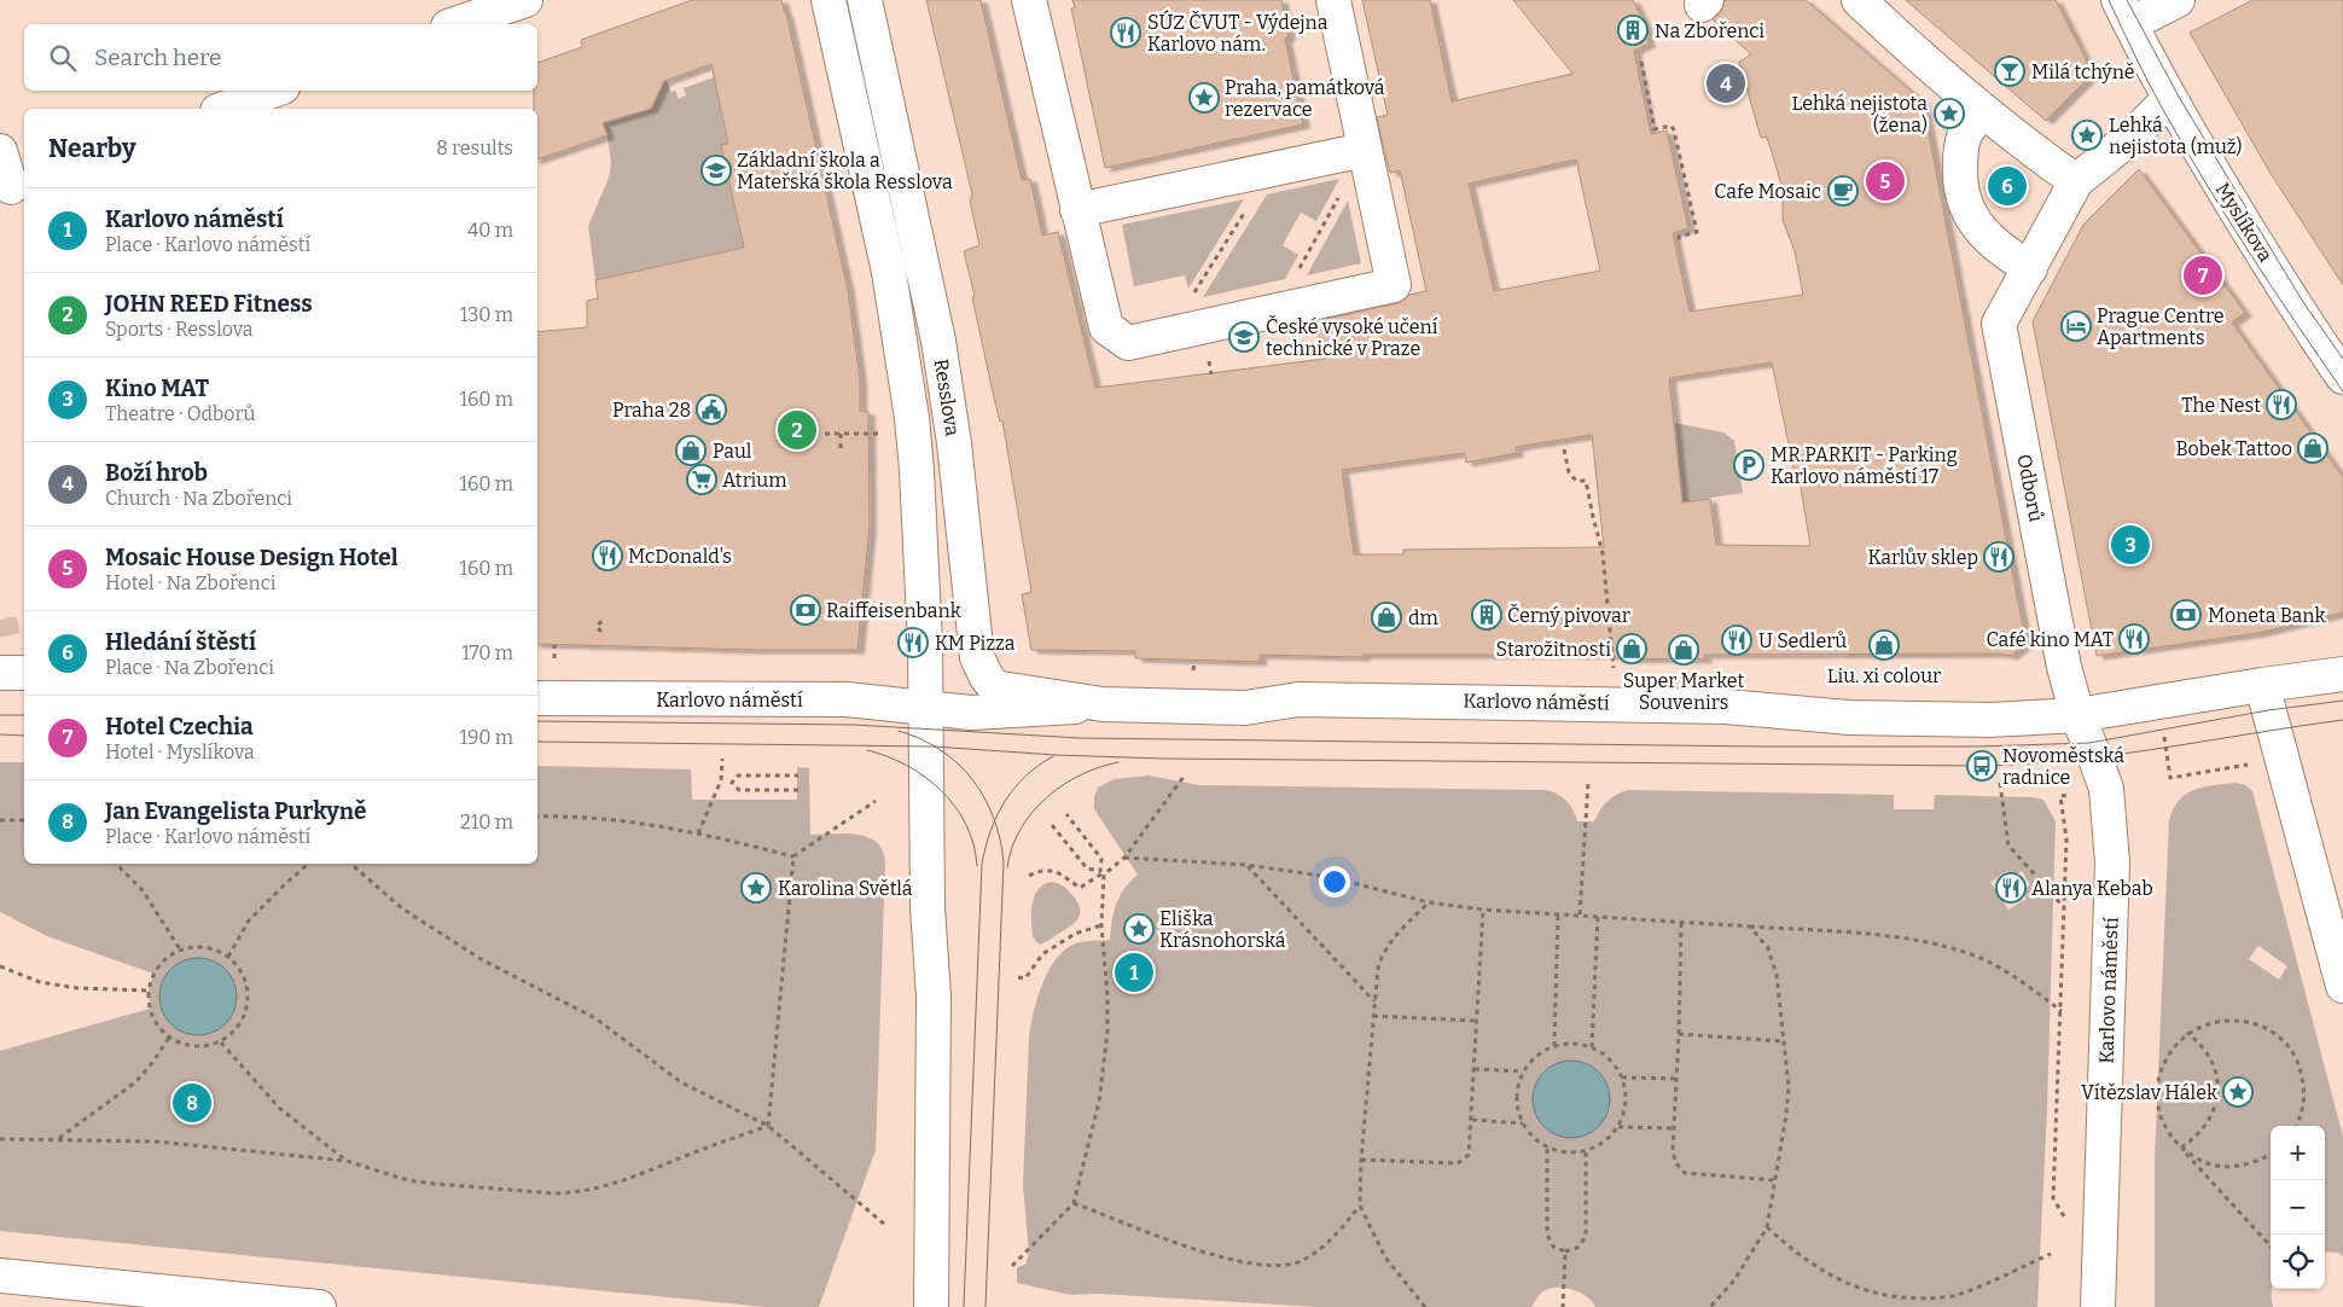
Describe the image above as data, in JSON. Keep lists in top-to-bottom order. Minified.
{"streets":{"main road":["Myslíkova","Resslova","Odborů","Karlovo náměstí"]},"crossings":[["Myslíkova","Odborů"],["Resslova","Karlovo náměstí"],["Odborů","Karlovo náměstí"]],"places":{"building":["Na Zbořenci","Černý pivovar"],"restaurant":["SÚZ ČVUT - Výdejna Karlovo nám.","The Nest","McDonald's","Karlův sklep","Café kino MAT","U Sedlerů","KM Pizza","Alanya Kebab"],"bar":["Milá tchýně"],"place":["Praha, památková rezervace","Lehká nejistota (žena)","Lehká nejistota (muž)","Karolina Světlá","Eliška Krásnohorská","Vítězslav Hálek"],"school or university":["Základní škola a Mateřská škola Resslova","České vysoké učení technické v Praze"],"cafe":["Cafe Mosaic"],"hotel":["Prague Centre Apartments"],"public building":["Praha 28"],"shop":["Bobek Tattoo","Paul","dm","Liu. xi colour","Starožitnosti","Super Market Souvenirs"],"parking":["MR.PARKIT - Parking Karlovo náměstí 17"],"supermarket":["Atrium"],"bank":["Raiffeisenbank","Moneta Bank"],"bus stop":["Novoměstská radnice"]},"page":{"search":"Search here","pins":["4","5","6","7","2","3","1","8"],"heading":["Nearby","8 results"],"list":[{"mark":"1","name":"Karlovo náměstí","note":"Place · Karlovo náměstí","value":"40 m"},{"mark":"2","name":"JOHN REED Fitness","note":"Sports · Resslova","value":"130 m"},{"mark":"3","name":"Kino MAT","note":"Theatre · Odborů","value":"160 m"},{"mark":"4","name":"Boží hrob","note":"Church · Na Zbořenci","value":"160 m"},{"mark":"5","name":"Mosaic House Design Hotel","note":"Hotel · Na Zbořenci","value":"160 m"},{"mark":"6","name":"Hledání štěstí","note":"Place · Na Zbořenci","value":"170 m"},{"mark":"7","name":"Hotel Czechia","note":"Hotel · Myslíkova","value":"190 m"},{"mark":"8","name":"Jan Evangelista Purkyně","note":"Place · Karlovo náměstí","value":"210 m"}],"map_buttons":["+","−"]}}
